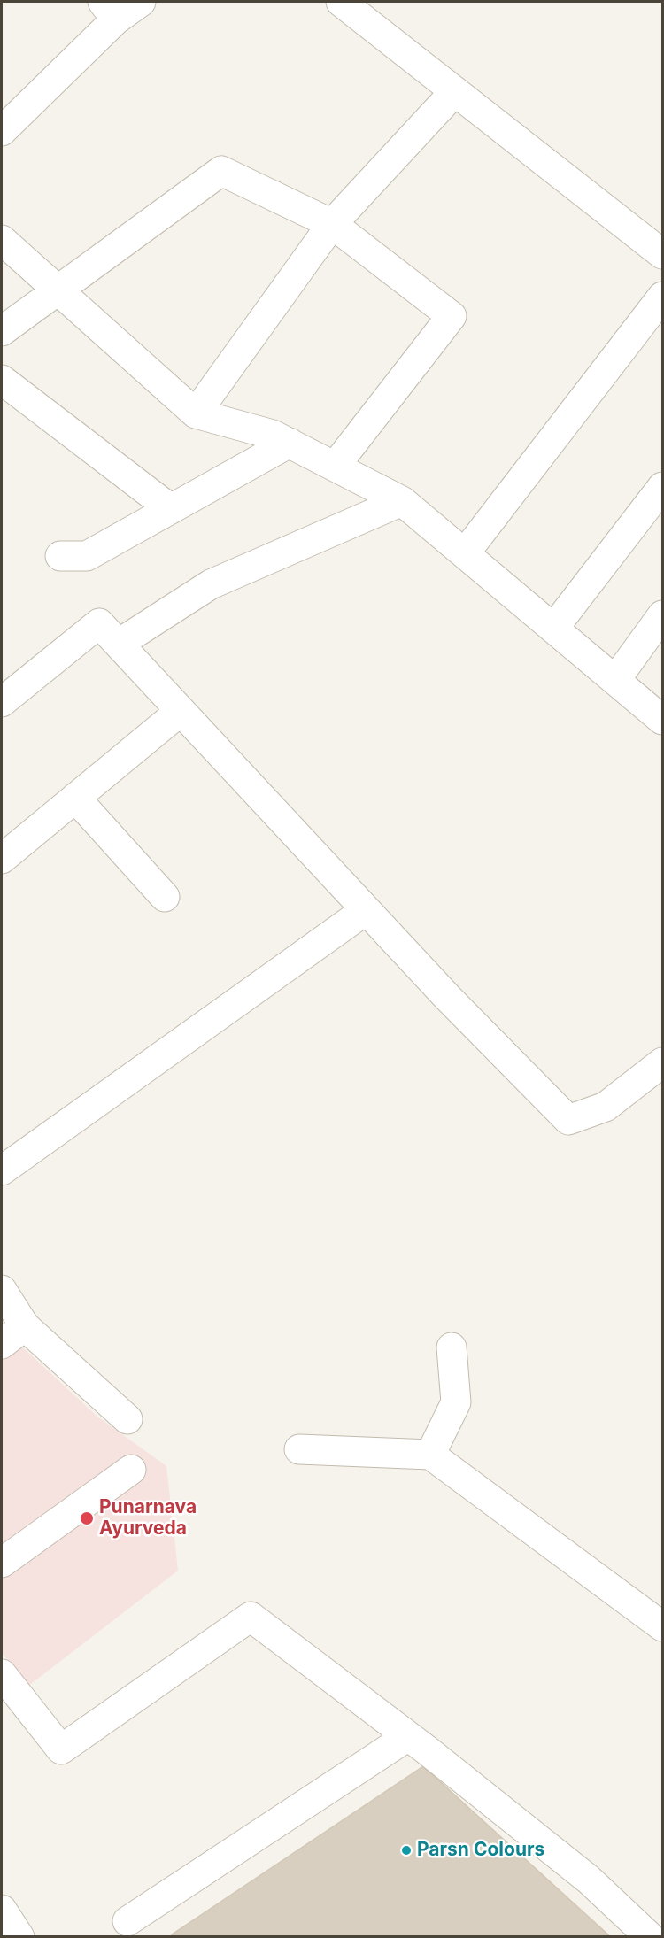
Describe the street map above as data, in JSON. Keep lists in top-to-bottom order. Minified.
{"places":["Punarnava Ayurveda","Parsn Colours"]}
